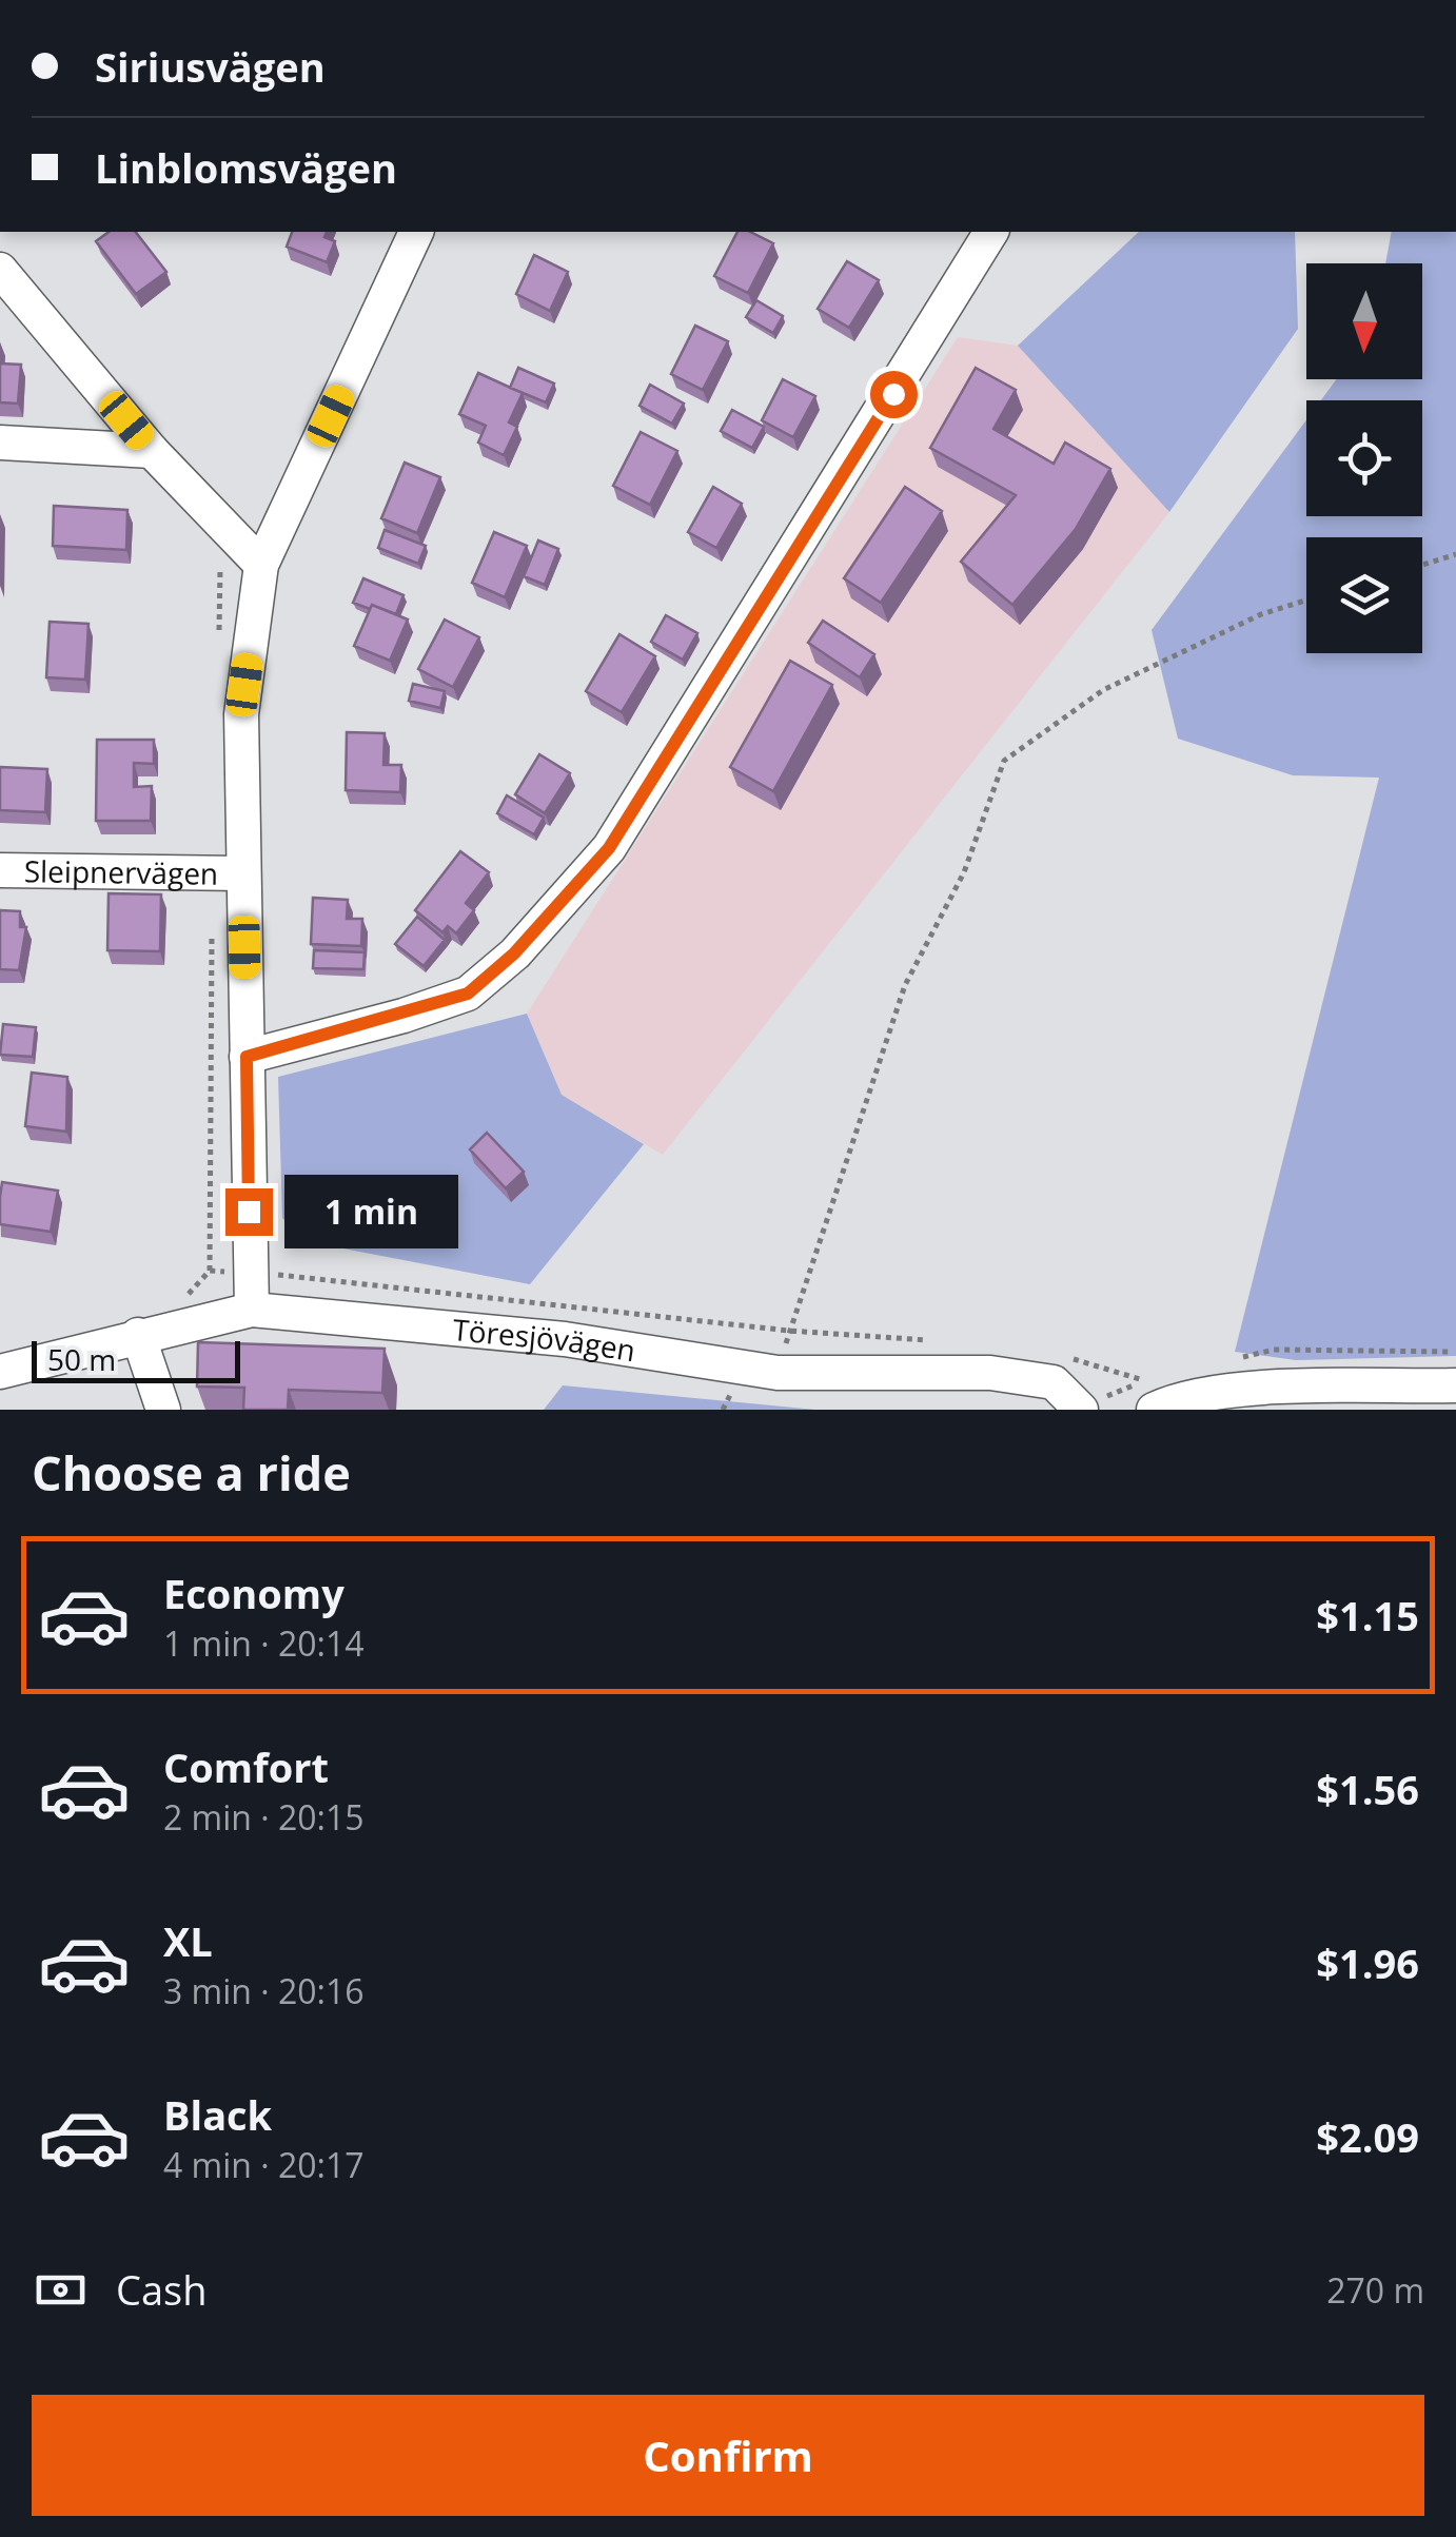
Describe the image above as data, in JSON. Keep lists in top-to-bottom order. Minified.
{"streets":{"street":["Sleipnervägen","Töresjövägen"]},"scale_bar":"50 m","north":"bottom","page":{"banner":["Siriusvägen","Linblomsvägen"],"bubble":"1 min","scale":"50 m","heading":"Choose a ride","list":[{"name":"Economy","note":"1 min · 20:14","value":"$1.15"},{"name":"Comfort","note":"2 min · 20:15","value":"$1.56"},{"name":"XL","note":"3 min · 20:16","value":"$1.96"},{"name":"Black","note":"4 min · 20:17","value":"$2.09"}],"pay":["Cash","270 m"],"buttons":"Confirm"}}
